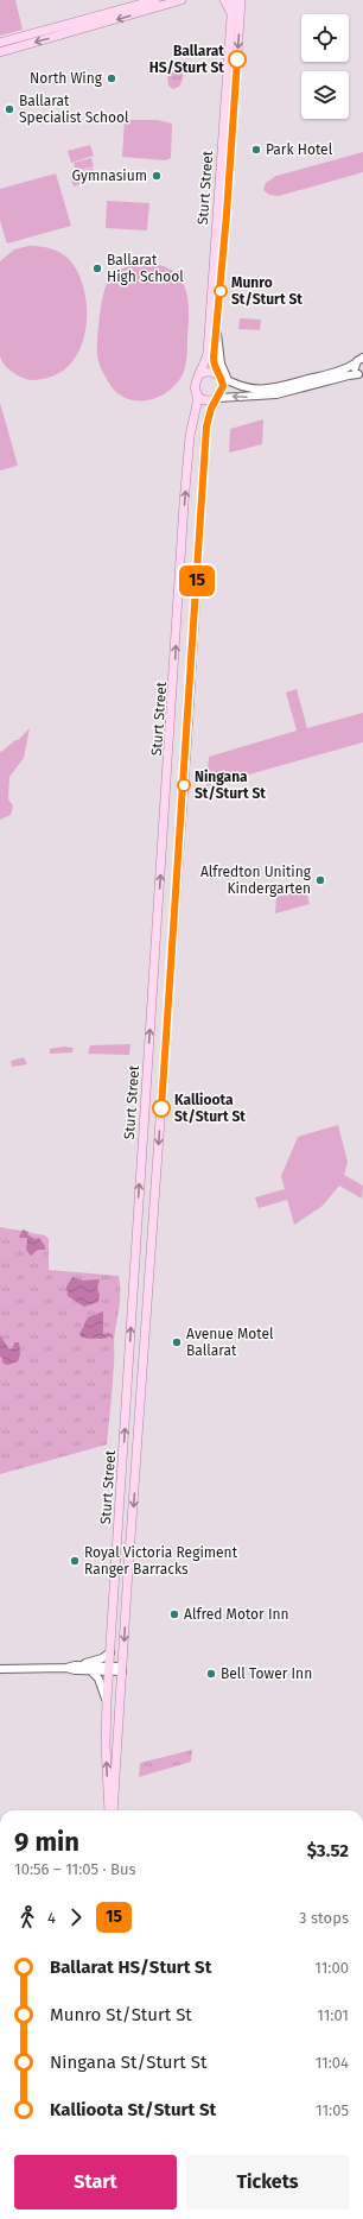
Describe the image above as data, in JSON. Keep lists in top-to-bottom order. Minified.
{"streets":{"main road":["Sturt Street"]},"places":["Ballarat HS/Sturt St","North Wing","Ballarat Specialist School","Park Hotel","Gymnasium","Ballarat High School","Munro St/Sturt St","Ningana St/Sturt St","Alfredton Uniting Kindergarten","Kallioota St/Sturt St","Avenue Motel Ballarat","Royal Victoria Regiment Ranger Barracks","Alfred Motor Inn","Bell Tower Inn"],"lines":["bus line 15"],"page":{"on_map":"15","heading":["9 min","10:56 – 11:05 · Bus","$3.52"],"legs":["4","15","3 stops"],"list":[{"name":"Ballarat HS/Sturt St","value":"11:00"},{"name":"Munro St/Sturt St","value":"11:01"},{"name":"Ningana St/Sturt St","value":"11:04"},{"name":"Kallioota St/Sturt St","value":"11:05"}],"buttons":["Start","Tickets"]}}
